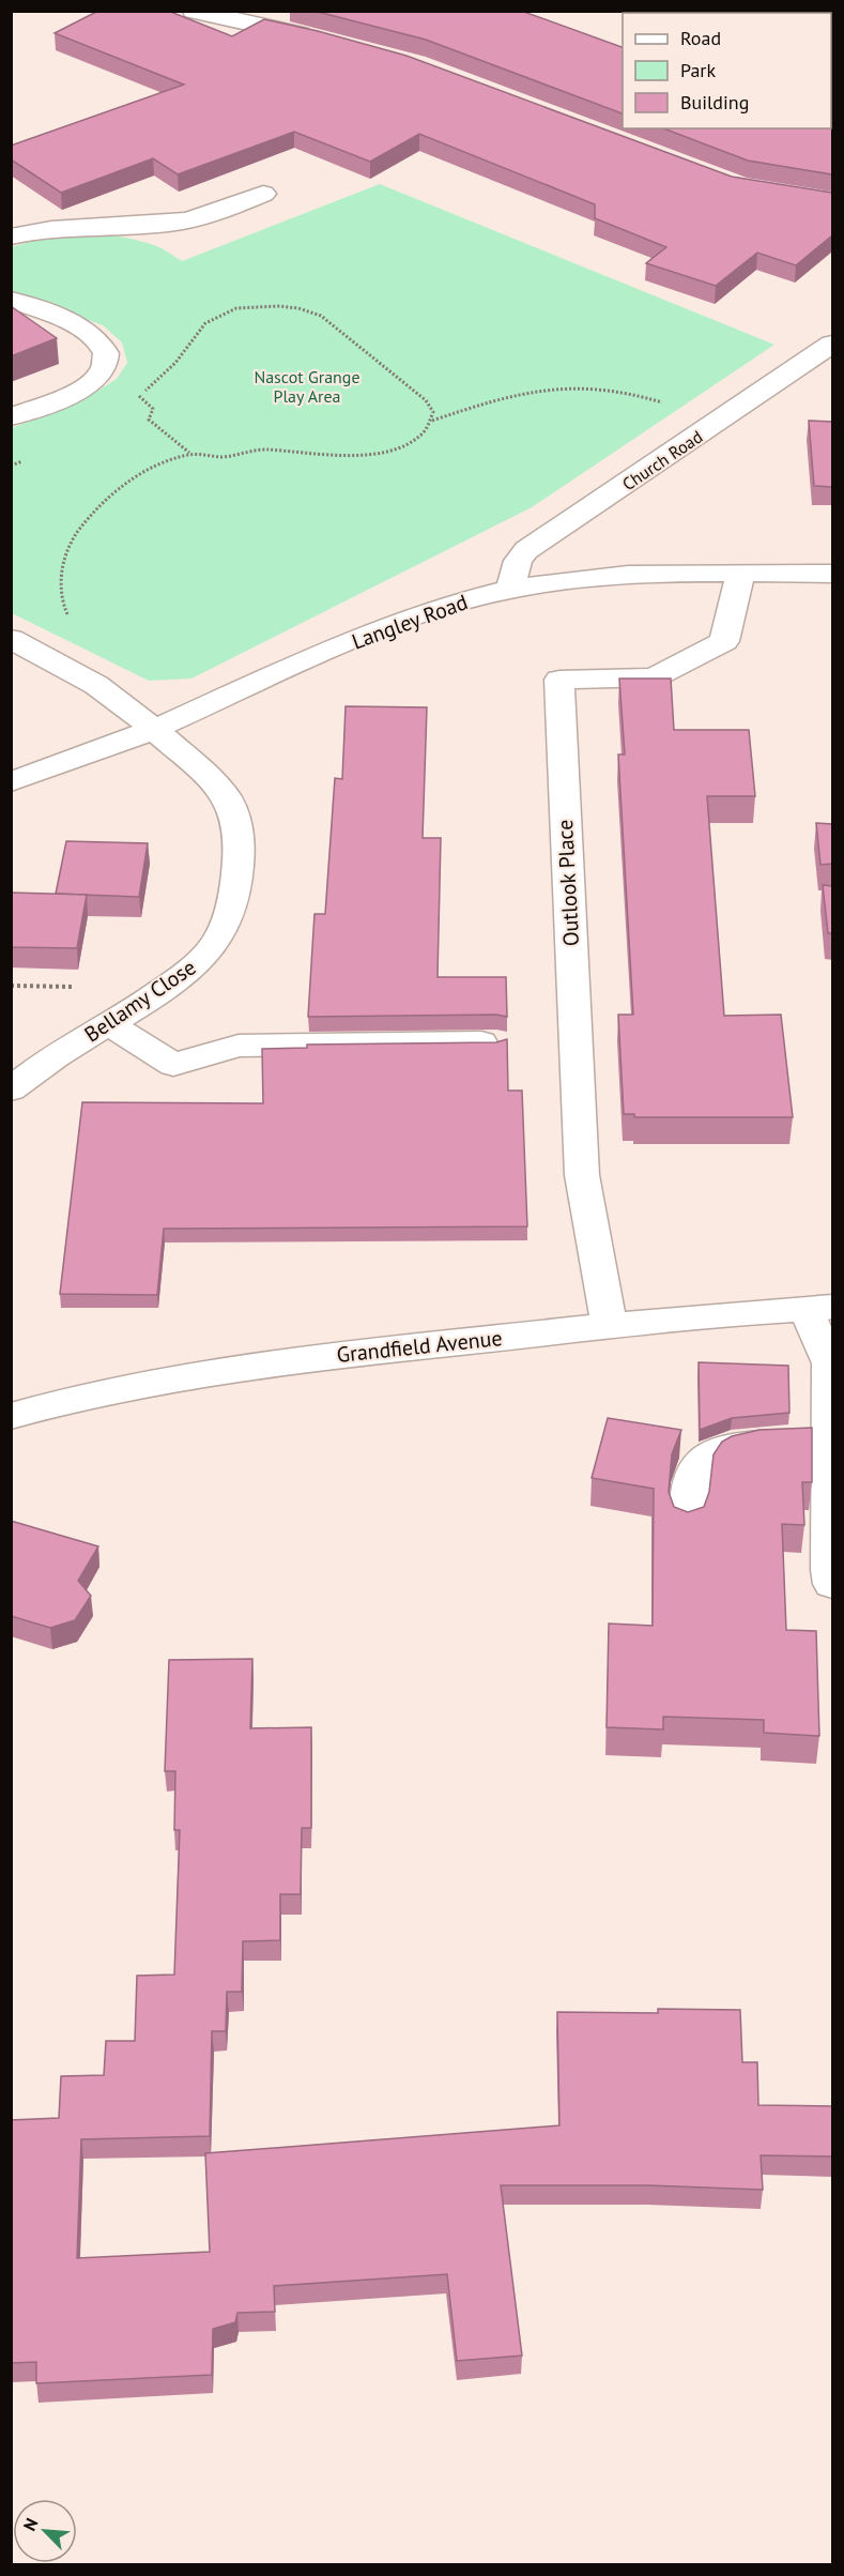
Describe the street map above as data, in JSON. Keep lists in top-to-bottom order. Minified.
{"streets":{"street":["Church Road","Langley Road","Outlook Place","Bellamy Close","Grandfield Avenue"]},"crossings":[["Church Road","Langley Road"],["Langley Road","Outlook Place"],["Langley Road","Bellamy Close"],["Outlook Place","Grandfield Avenue"]],"parks":["Nascot Grange Play Area"],"legend":["Road","Park","Building"],"north":"top left"}
